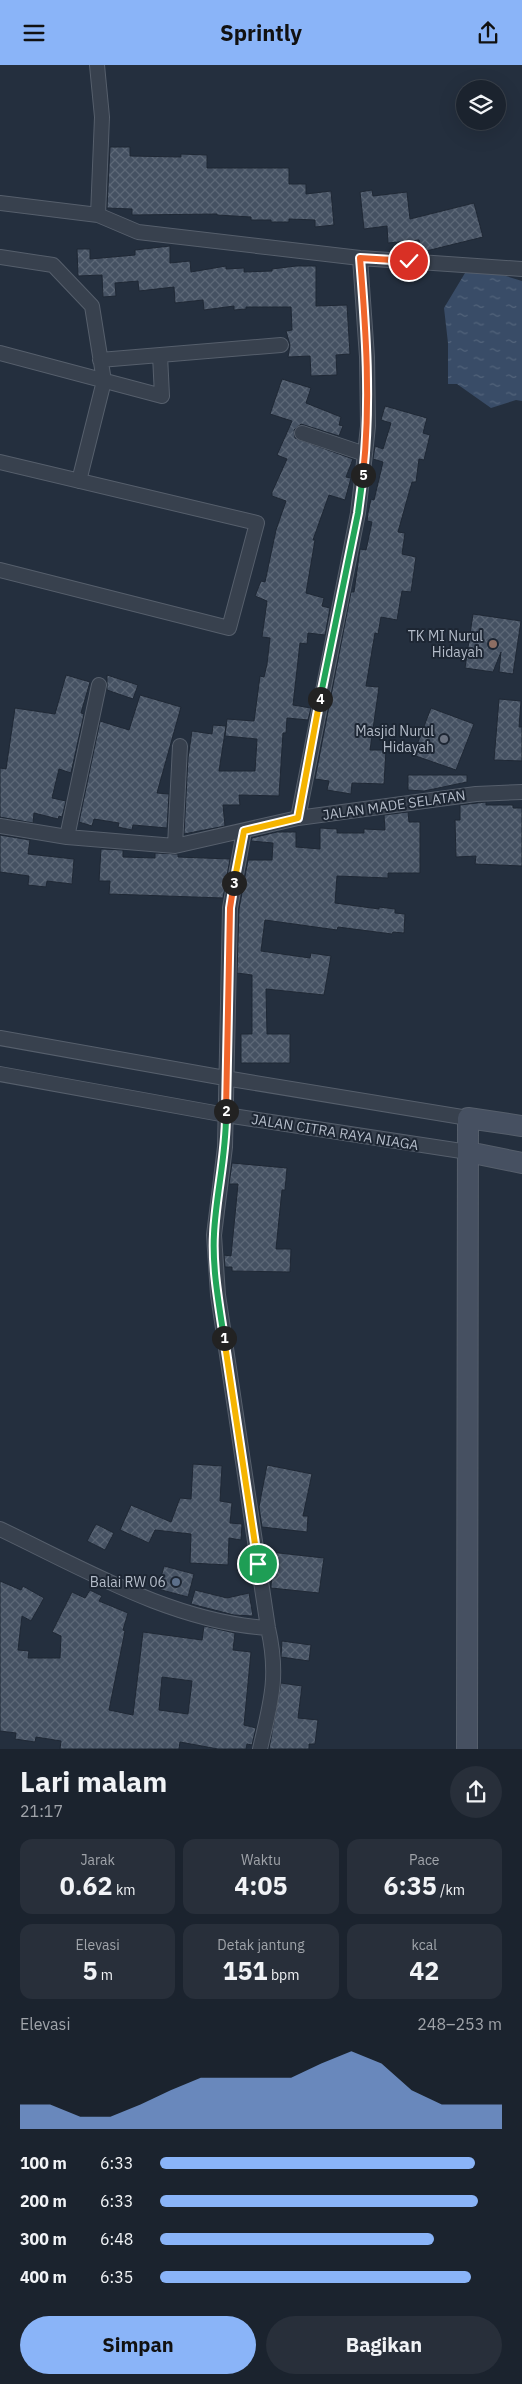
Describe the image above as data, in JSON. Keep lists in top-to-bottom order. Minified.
{"streets":{"street":["JALAN MADE SELATAN","JALAN CITRA RAYA NIAGA"]},"places":["TK MI Nurul Hidayah","Masjid Nurul Hidayah","Balai RW 06"],"page":{"header":"Sprintly","pins":["5","4","3","2","1"],"heading":["Lari malam","21:17"],"stats":[["Jarak","0.62 km"],["Waktu","4:05"],["Pace","6:35 /km"],["Elevasi","5 m"],["Detak jantung","151 bpm"],["kcal","42"]],"chart":["Elevasi","248–253 m"],"list":[{"name":"100 m","note":"6:33"},{"name":"200 m","note":"6:33"},{"name":"300 m","note":"6:48"},{"name":"400 m","note":"6:35"}],"buttons":["Simpan","Bagikan"]}}
